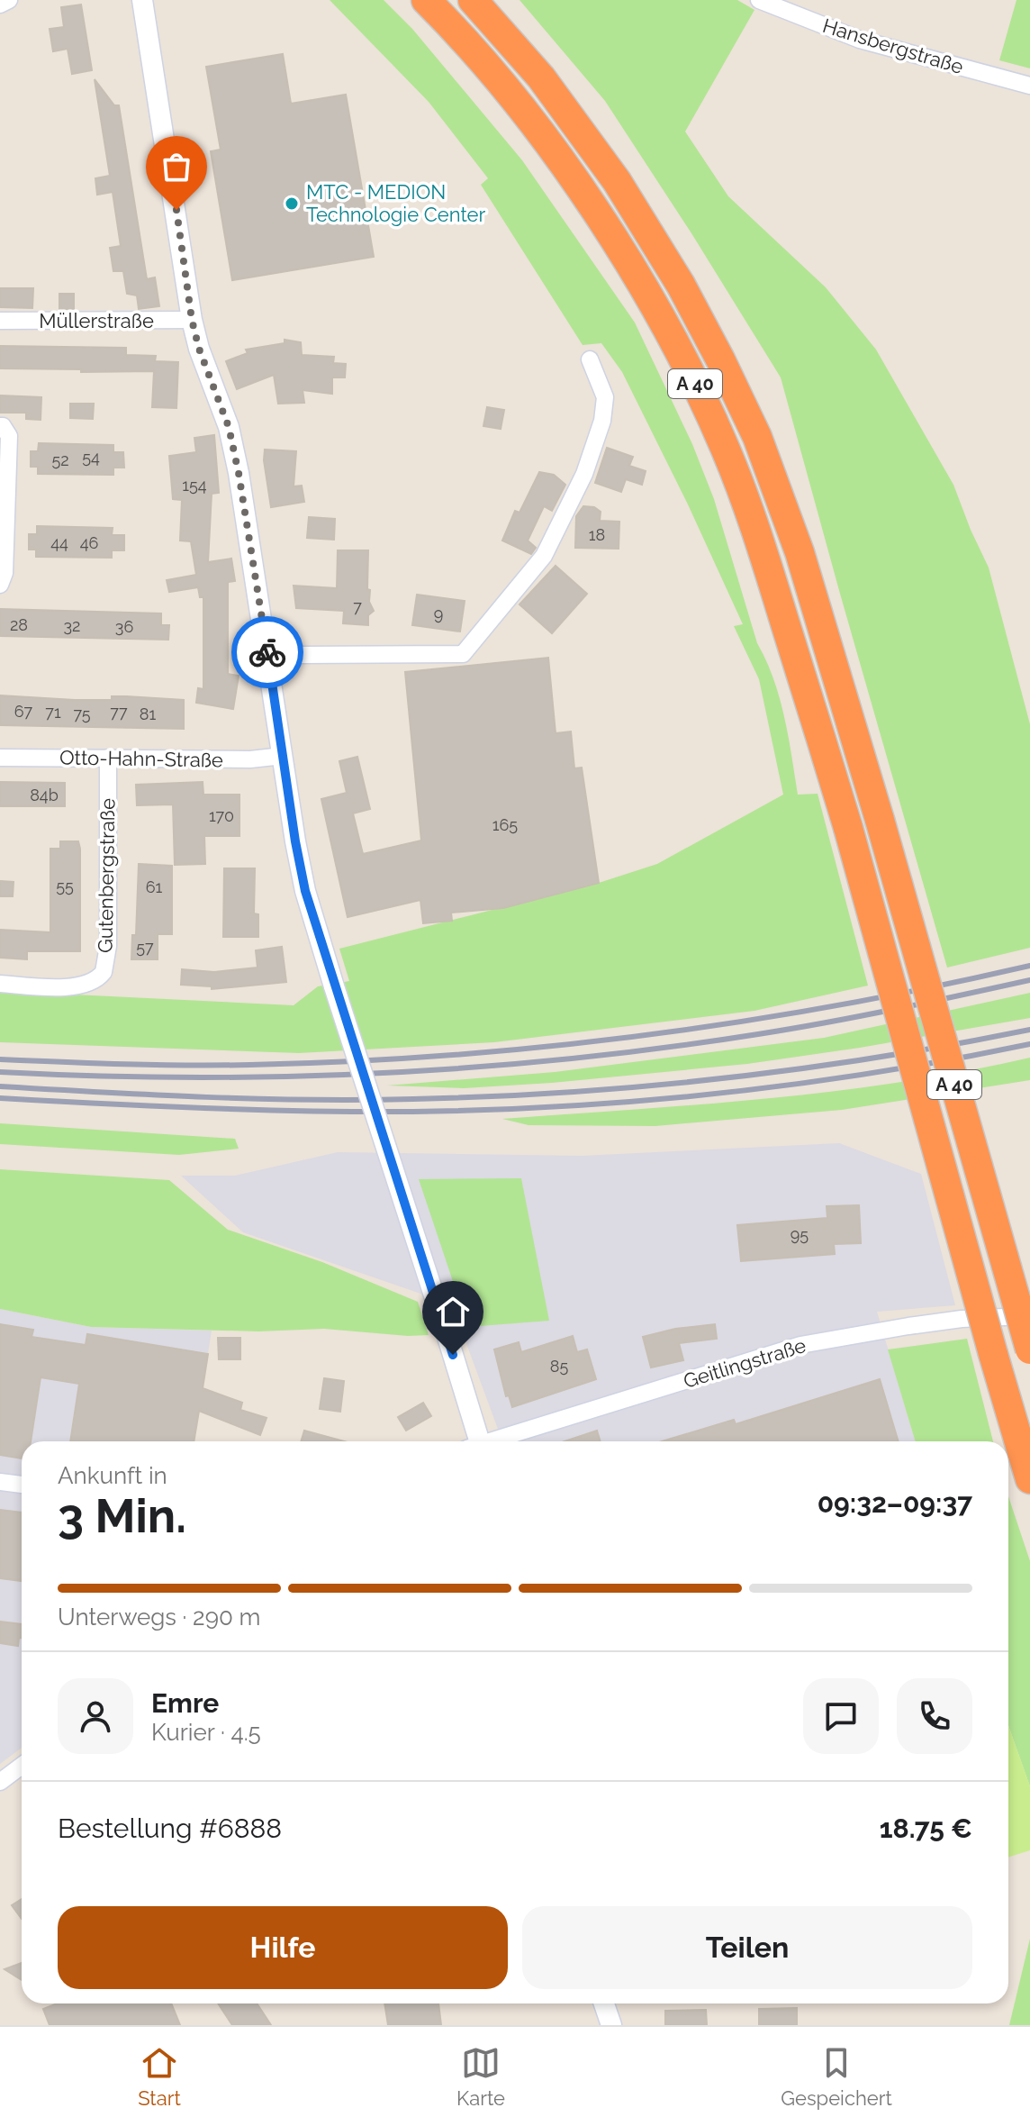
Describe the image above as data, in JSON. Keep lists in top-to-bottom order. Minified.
{"streets":{"highway":["A 40"],"street":["Hansbergstraße","Müllerstraße","Otto-Hahn-Straße","Gutenbergstraße","Geitlingstraße"]},"crossings":[["Otto-Hahn-Straße","Gutenbergstraße"]],"places":["MTC - MEDION Technologie Center"],"house_numbers":["54","52","154","18","44","46","7","9","28","32","36","67","71","77","75","81","84b","170","165","55","61","57","95","85"],"page":{"heading":["3 Min.","Ankunft in","09:32–09:37"],"panel":["Emre","Kurier · 4.5","Bestellung #6888","18.75 €"],"bar":"Unterwegs · 290 m","buttons":["Hilfe","Teilen"],"tabs":["Start","Karte","Gespeichert"]}}
